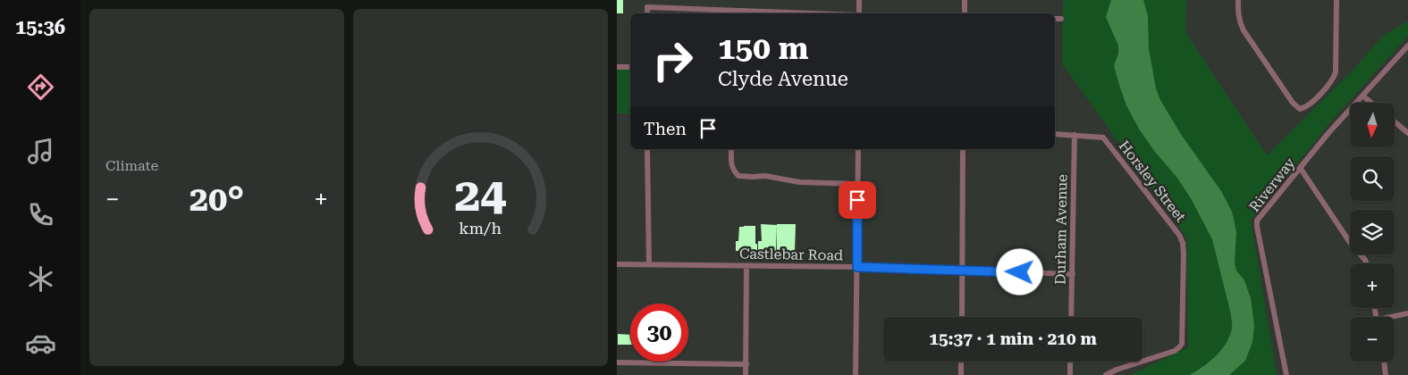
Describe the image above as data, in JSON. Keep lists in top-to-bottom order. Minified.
{"streets":{"street":["Horsley Street","Riverway","Durham Avenue","Castlebar Road"]},"crossings":[["Horsley Street","Durham Avenue"],["Durham Avenue","Castlebar Road"]],"north":"bottom","page":{"tabs":"15:36","tile":"Climate","turn":["150 m","Clyde Avenue"],"map_buttons":["+","−"],"then":"Then","heat":["−","20°","+"],"limit":"30","trip":"15:37 · 1 min · 210 m","gauge":["24","km/h"]}}
